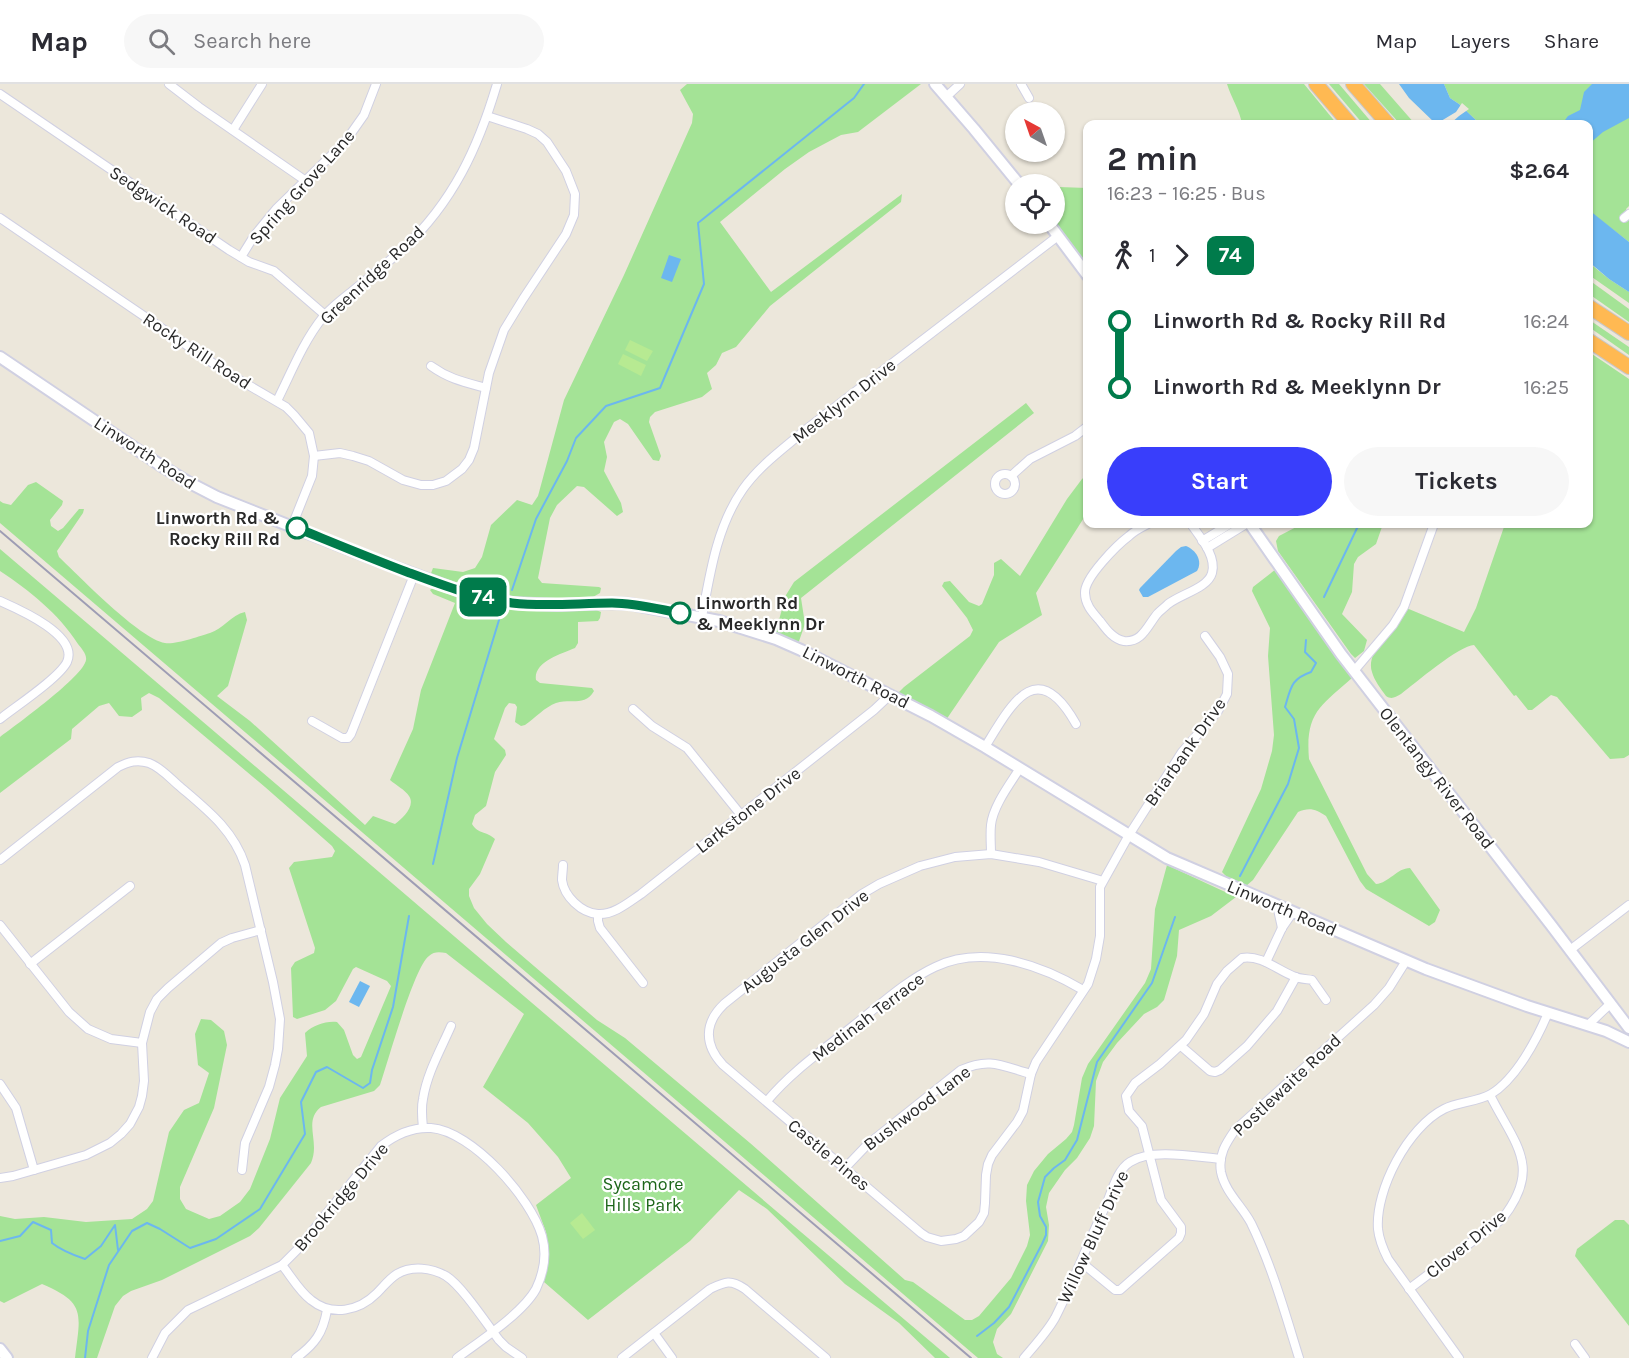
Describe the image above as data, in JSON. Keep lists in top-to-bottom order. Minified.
{"streets":{"main road":["Linworth Road","Olentangy River Road"],"street":["Spring Grove Lane","Sedgwick Road","Greenridge Road","Rocky Rill Road","Meeklynn Drive","Briarbank Drive","Larkstone Drive","Augusta Glen Drive","Medinah Terrace","Postlewaite Road","Bushwood Lane","Castle Pines","Brookridge Drive","Willow Bluff Drive","Clover Drive"]},"crossings":[["Spring Grove Lane","Sedgwick Road"],["Sedgwick Road","Greenridge Road"],["Greenridge Road","Rocky Rill Road"],["Rocky Rill Road","Linworth Road"],["Meeklynn Drive","Linworth Road"],["Linworth Road","Briarbank Drive"],["Linworth Road","Larkstone Drive"],["Linworth Road","Postlewaite Road"],["Briarbank Drive","Augusta Glen Drive"],["Augusta Glen Drive","Castle Pines"],["Medinah Terrace","Castle Pines"],["Postlewaite Road","Willow Bluff Drive"],["Bushwood Lane","Castle Pines"]],"parks":["Sycamore Hills Park"],"places":["Linworth Rd & Rocky Rill Rd","Linworth Rd & Meeklynn Dr"],"lines":["bus line 74"],"north":"top left","page":{"header":"Map","search":"Search here","nav":["Map","Layers","Share"],"on_map":"74","heading":["2 min","16:23 – 16:25 · Bus","$2.64"],"legs":["1","74"],"list":[{"name":"Linworth Rd & Rocky Rill Rd","value":"16:24"},{"name":"Linworth Rd & Meeklynn Dr","value":"16:25"}],"buttons":["Start","Tickets"]}}
